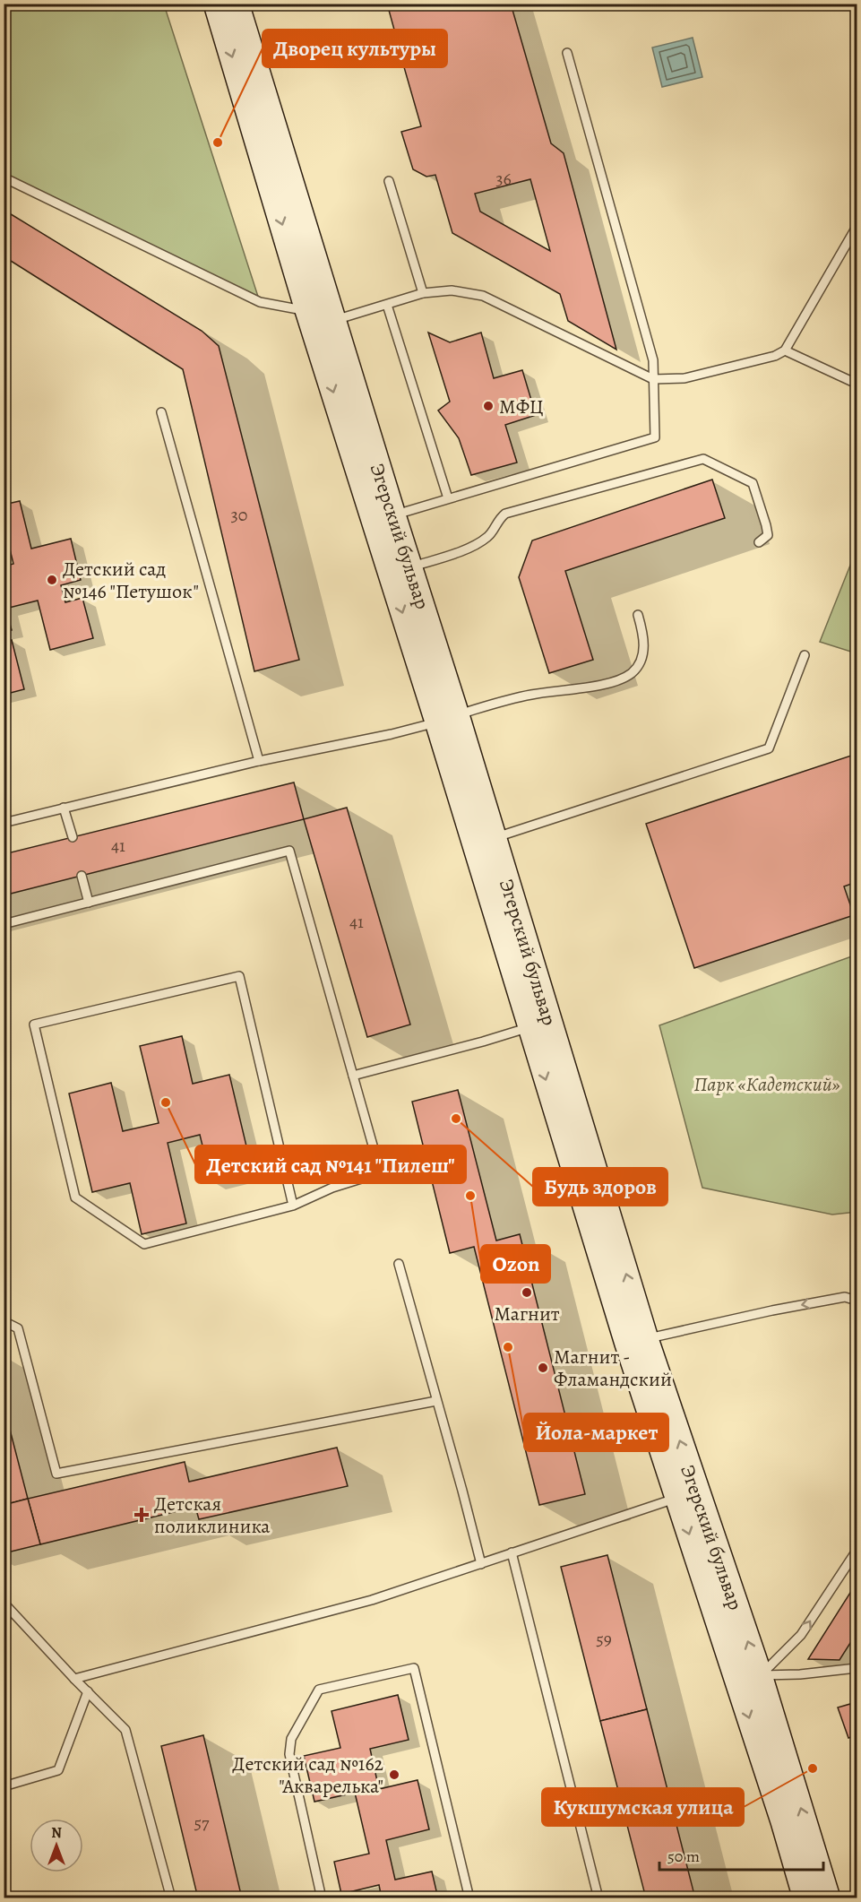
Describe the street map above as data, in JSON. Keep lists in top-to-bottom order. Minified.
{"streets":{"main road":["Эгерский бульвар"]},"parks":["Парк «Кадетский»"],"places":{"other":["Дворец культуры","МФЦ","Детский сад №146 \"Петушок\"","Детский сад №141 \"Пилеш\"","Будь здоров","Ozon","Магнит","Йола-маркет","Магнит - Фламандский","Кукшумская улица","Детский сад №162 \"Акварелька\""],"health":["Детская поликлиника"]},"house_numbers":["36","30","41","41","59","57"],"scale_bar":"50 m","north":"top"}
